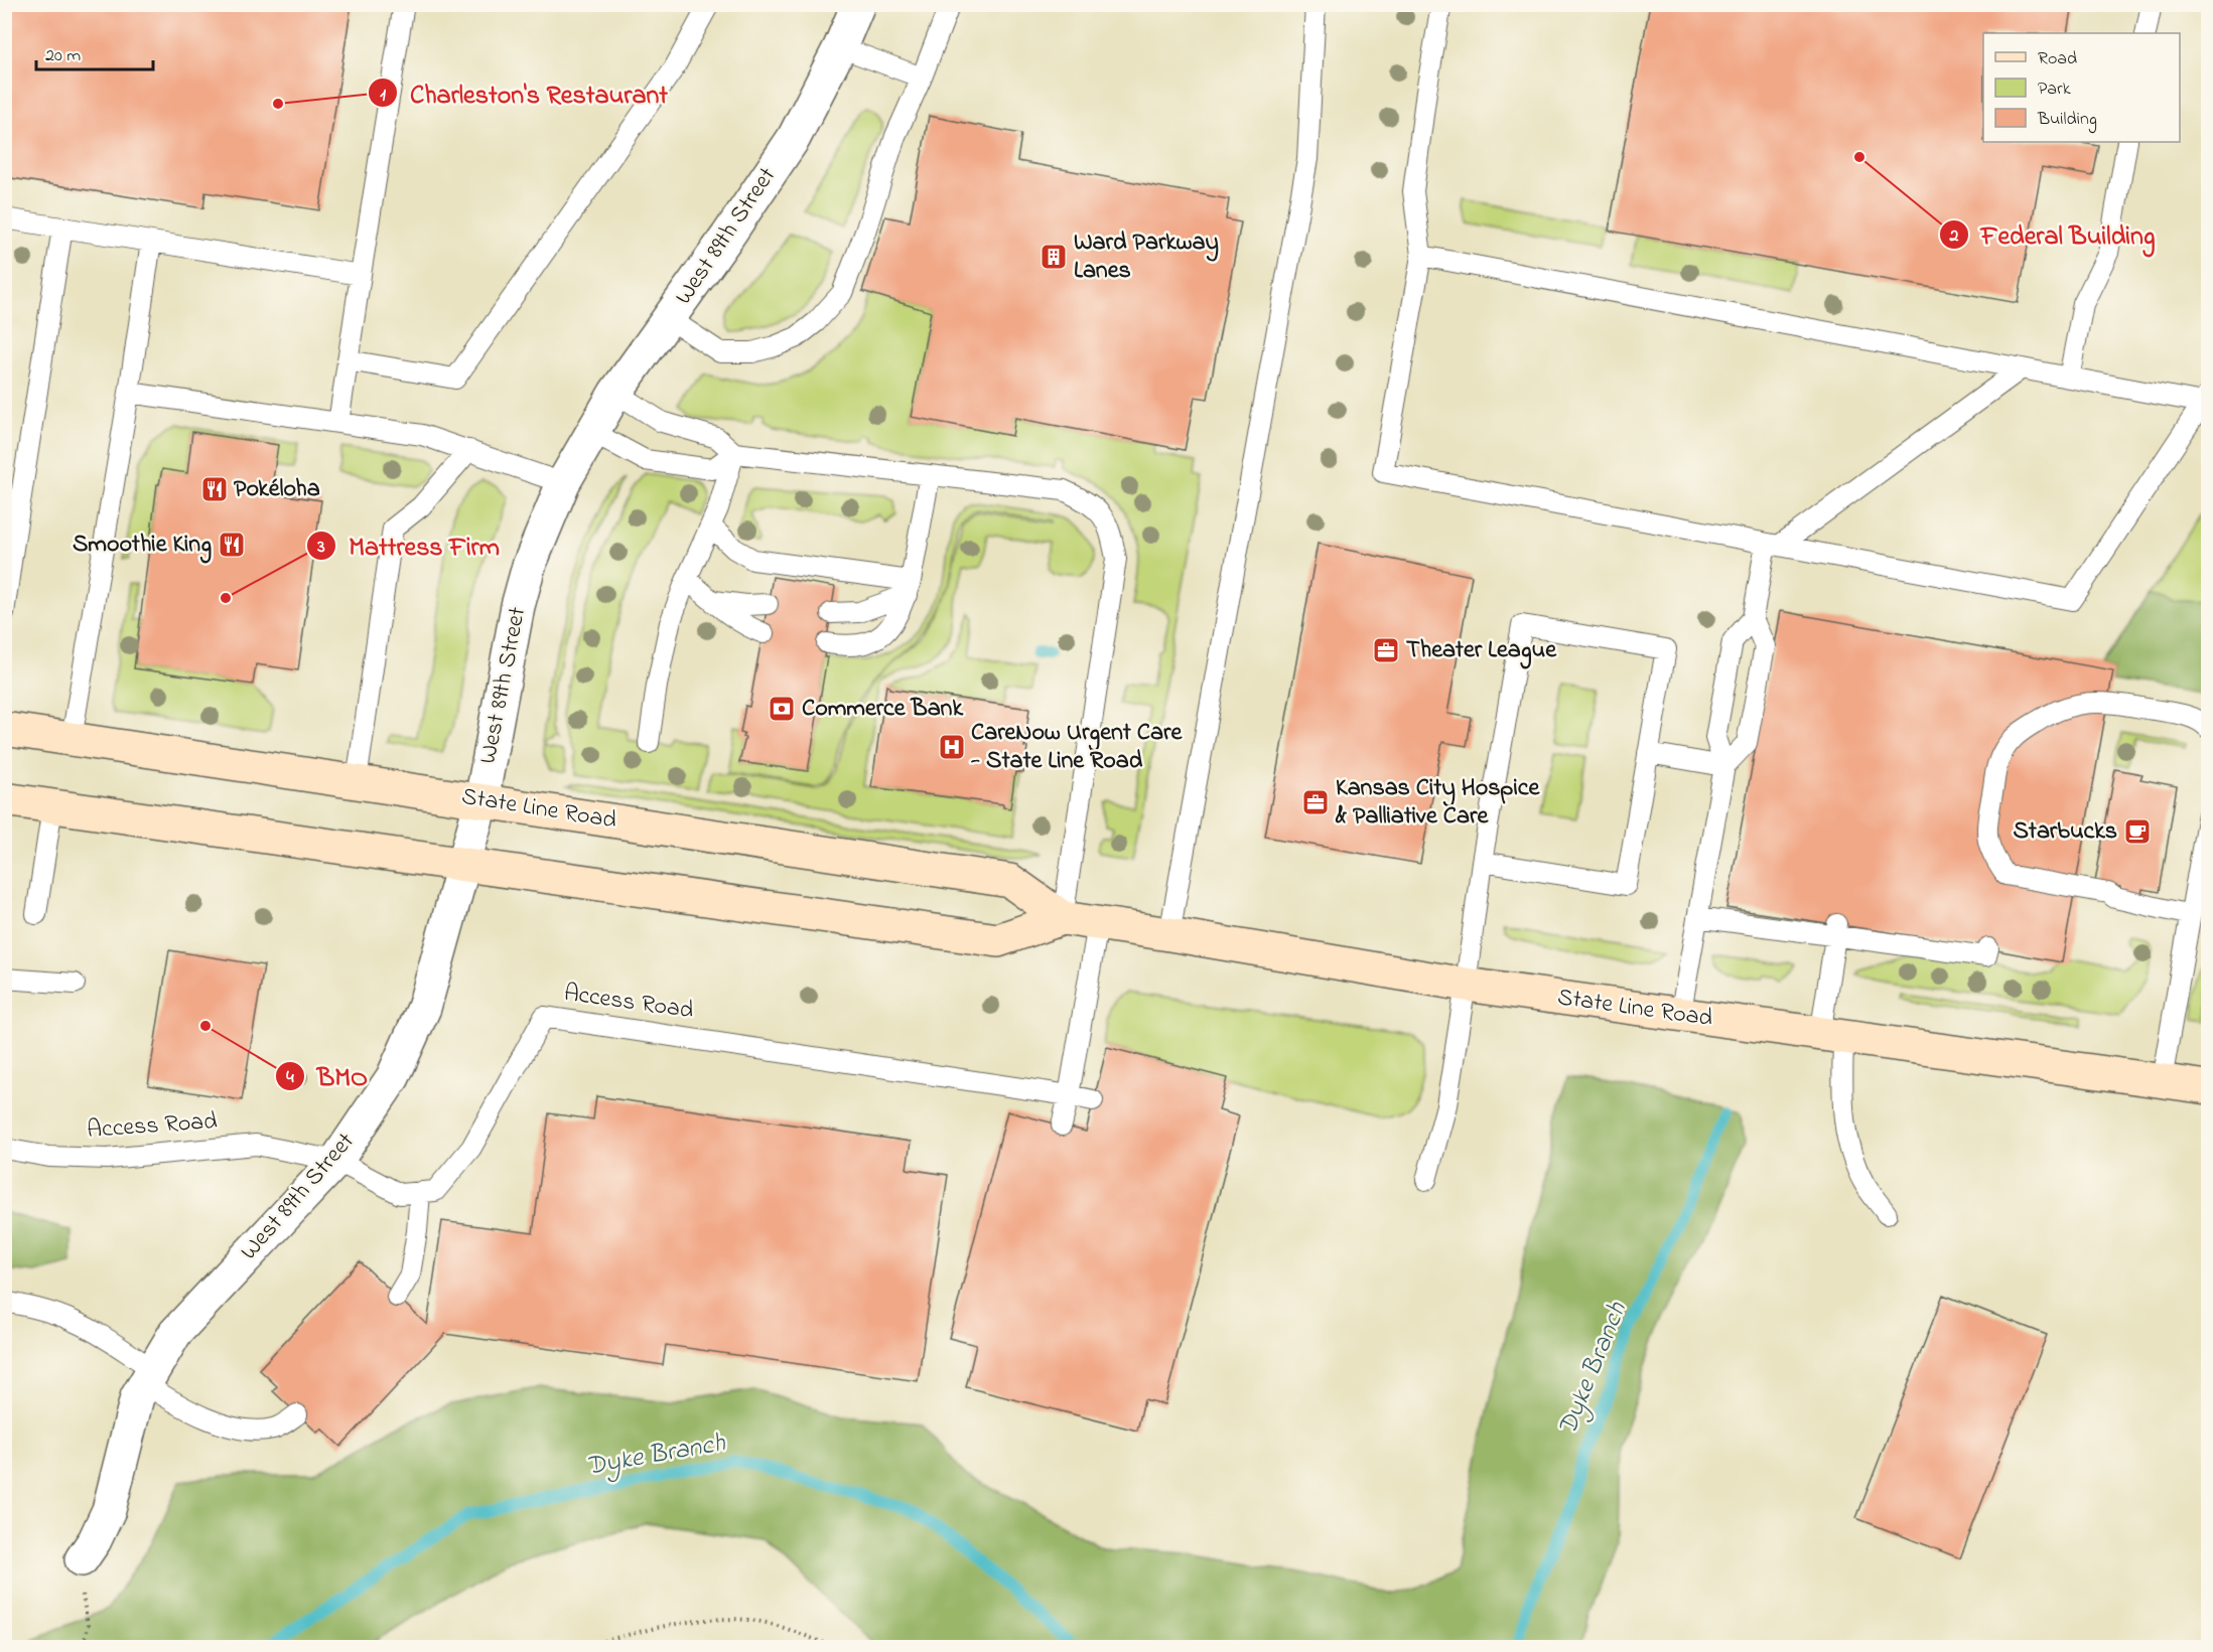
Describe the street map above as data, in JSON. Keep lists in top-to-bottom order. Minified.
{"streets":{"main road":["State Line Road"],"street":["West 89th Street"],"lane":["Access Road"]},"crossings":[["West 89th Street","State Line Road"],["West 89th Street","Access Road"]],"water":["Dyke Branch"],"places":{"other":["Charleston's Restaurant","Federal Building","Mattress Firm","BMO"],"building":["Ward Parkway Lanes"],"restaurant":["Pokéloha","Smoothie King"],"office":["Theater League","Kansas City Hospice & Palliative Care"],"bank":["Commerce Bank"],"hospital":["CareNow Urgent Care - State Line Road"],"cafe":["Starbucks"]},"legend":["Road","Park","Building"],"scale_bar":"20 m"}
